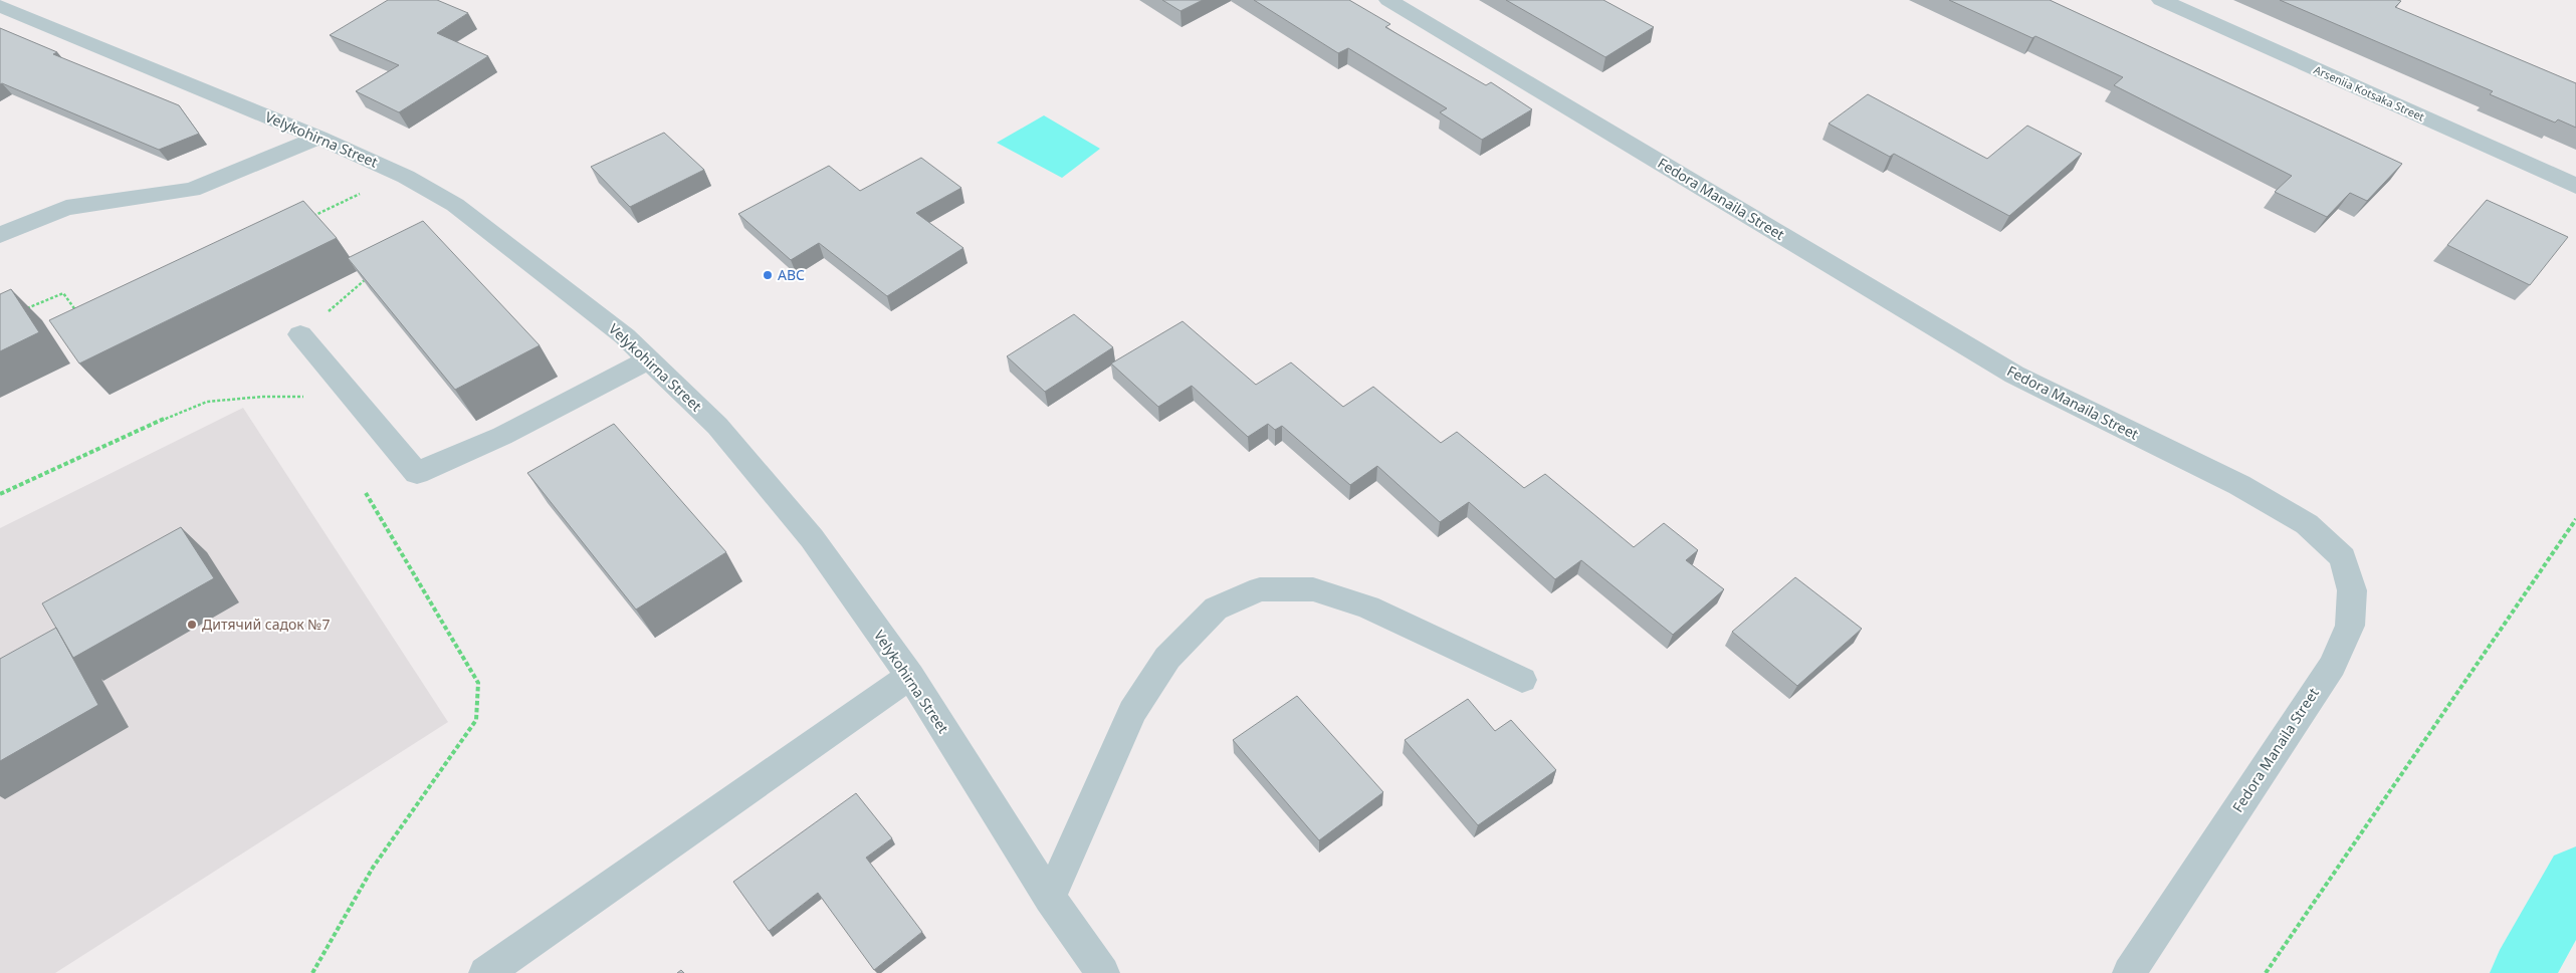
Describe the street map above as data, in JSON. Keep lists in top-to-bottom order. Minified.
{"streets":{"street":["Arseniia Kotsaka Street","Velykohirna Street","Fedora Manaila Street"]},"places":["АВС","Дитячий садок №7"]}
